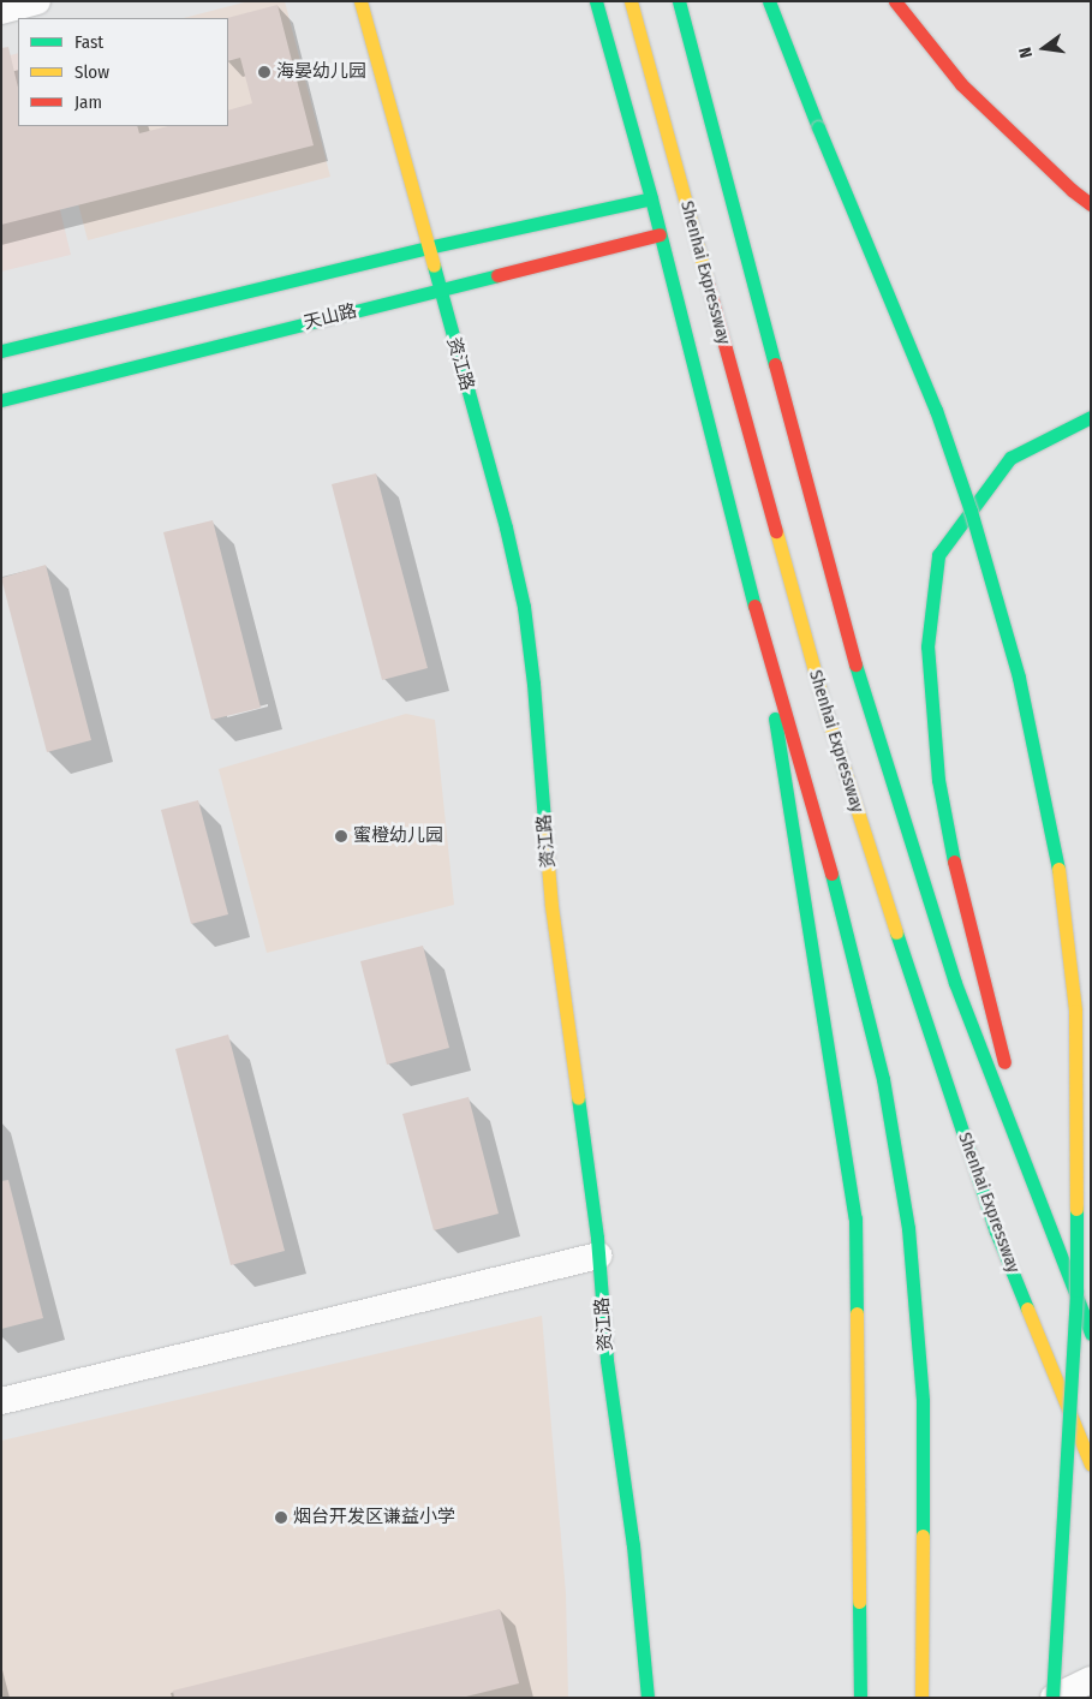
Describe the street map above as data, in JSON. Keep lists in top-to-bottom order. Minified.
{"streets":{"main road":["Shenhai Expressway","天山路","资江路"]},"crossings":[["天山路","资江路"]],"places":["海晏幼儿园","蜜橙幼儿园","烟台开发区谦益小学"],"legend":["Fast","Slow","Jam"],"north":"left"}
